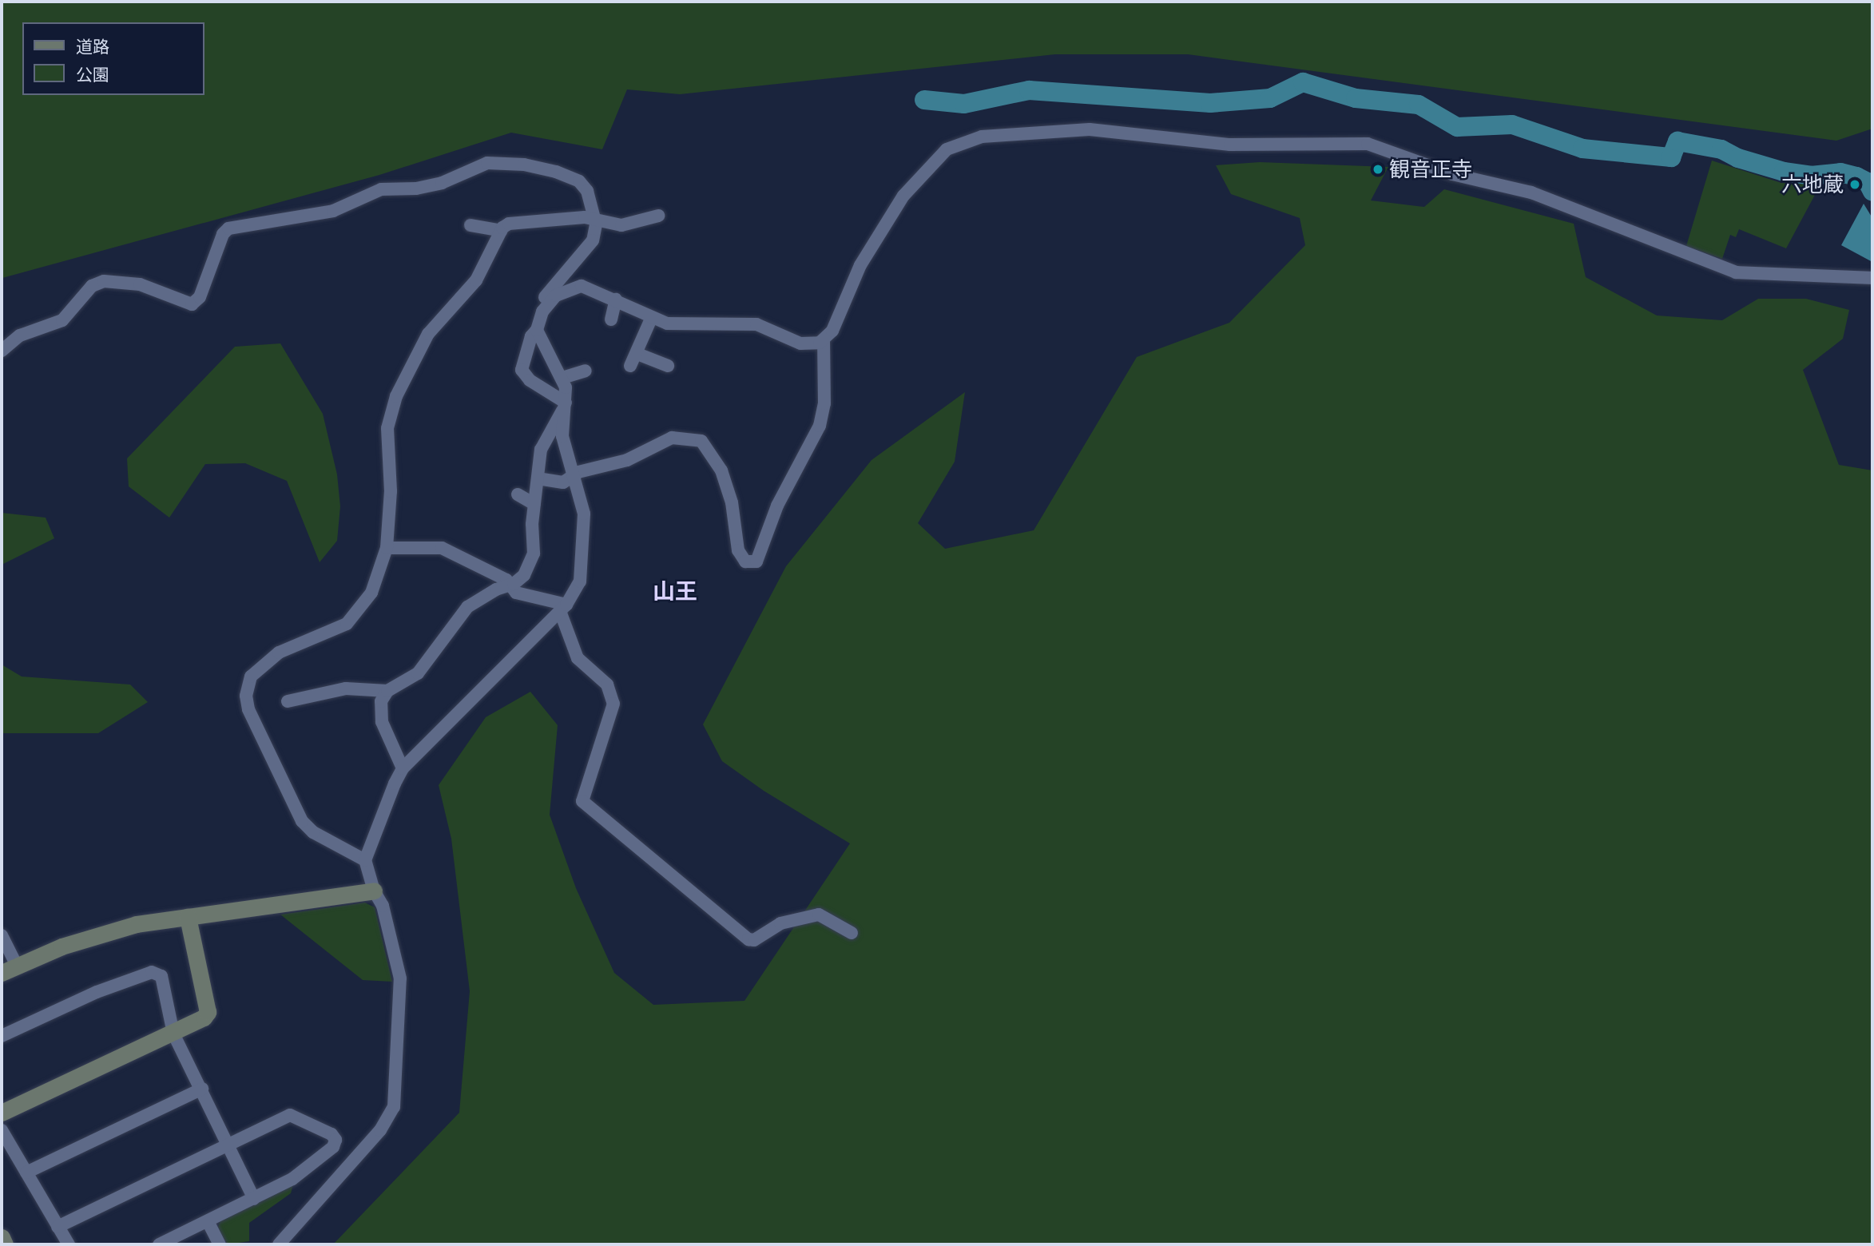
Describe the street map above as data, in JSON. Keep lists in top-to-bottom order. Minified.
{"districts":["山王"],"places":["観音正寺","六地蔵"],"legend":["道路","公園"]}
